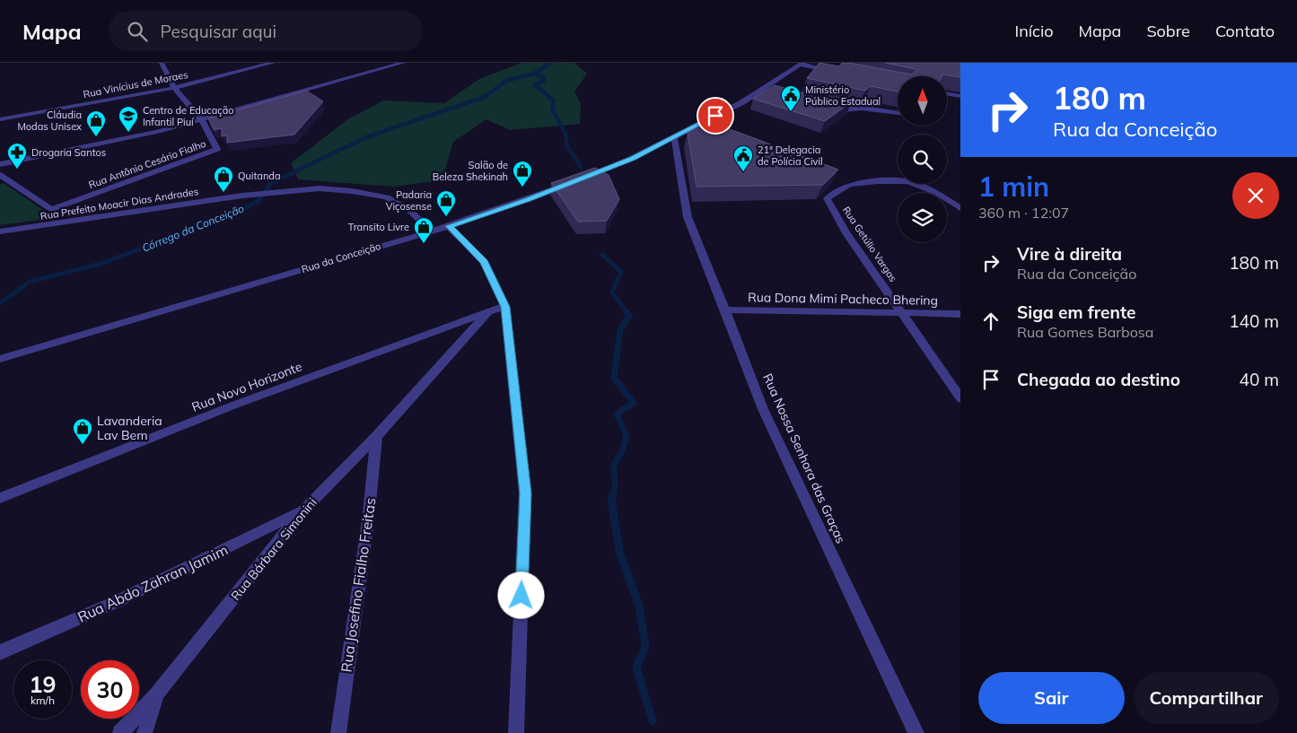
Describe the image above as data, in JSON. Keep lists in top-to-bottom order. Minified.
{"streets":{"street":["Rua Vinícius de Moraes","Rua Antônio Cesário Fialho","Rua Prefeito Moacir Dias Andrades","Rua Getúlio Vargas","Rua da Conceição","Rua Dona Mimi Pacheco Bhering","Rua Novo Horizonte","Rua Nossa Senhora das Graças","Rua Bárbara Simonini","Rua Abdo Zahran Jamim","Rua Josefino Fialho Freitas"]},"crossings":[["Rua Prefeito Moacir Dias Andrades","Rua da Conceição"],["Rua Getúlio Vargas","Rua Dona Mimi Pacheco Bhering"],["Rua da Conceição","Rua Nossa Senhora das Graças"],["Rua Dona Mimi Pacheco Bhering","Rua Nossa Senhora das Graças"],["Rua Novo Horizonte","Rua Bárbara Simonini"],["Rua Bárbara Simonini","Rua Abdo Zahran Jamim"],["Rua Bárbara Simonini","Rua Josefino Fialho Freitas"]],"water":["Córrego da Conceição"],"places":{"public building":["Ministério Público Estadual","21ª Delegacia de Polícia Civil"],"school or university":["Centro de Educação Infantil Piuí"],"shop":["Cláudia Modas Unisex","Salão de Beleza Shekinah","Quitanda","Padaria Viçosense","Transito Livre","Lavanderia Lav Bem"],"pharmacy":["Drogaria Santos"]},"north":"top","page":{"header":"Mapa","search":"Pesquisar aqui","nav":["Início","Mapa","Sobre","Contato"],"turn":["180 m","Rua da Conceição"],"heading":["1 min","360 m · 12:07"],"list":[{"name":"Vire à direita","note":"Rua da Conceição","value":"180 m"},{"name":"Siga em frente","note":"Rua Gomes Barbosa","value":"140 m"},{"name":"Chegada ao destino","value":"40 m"}],"speed":"19 km/h","limit":"30","buttons":["Sair","Compartilhar"]}}
